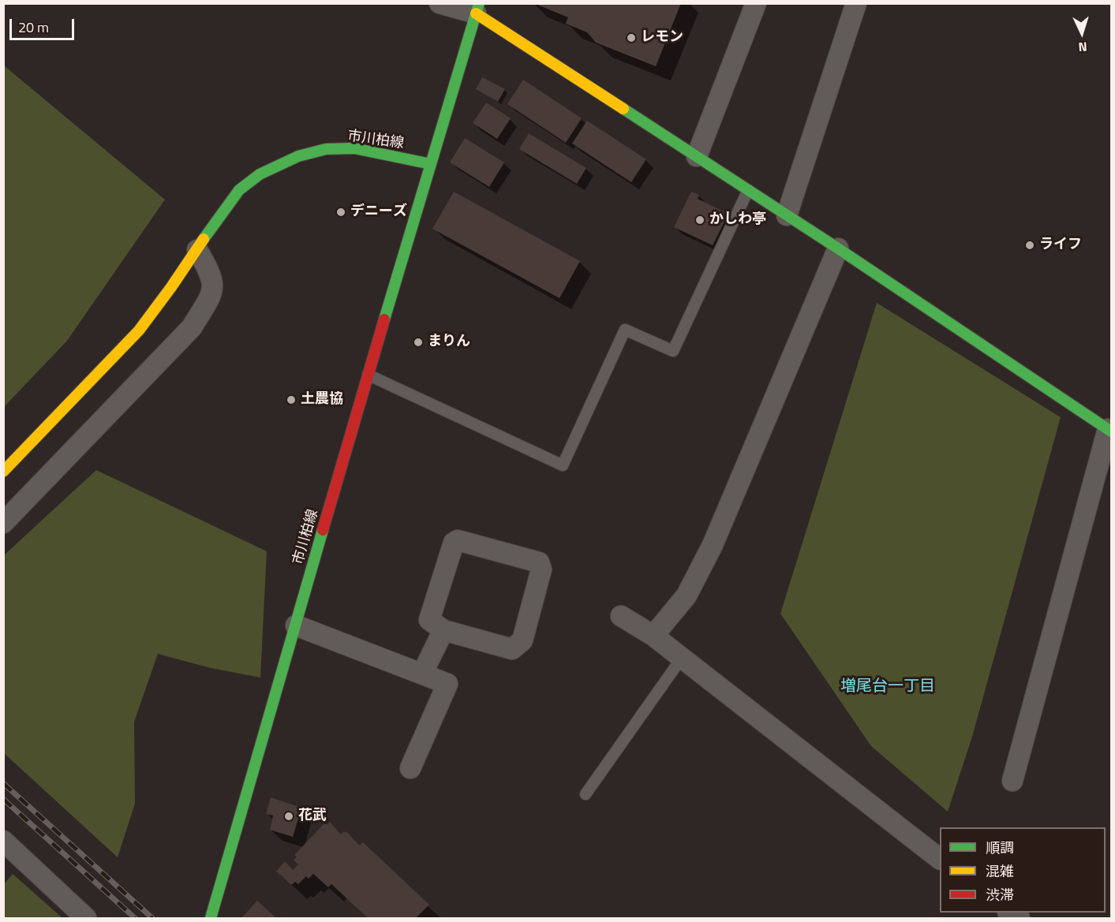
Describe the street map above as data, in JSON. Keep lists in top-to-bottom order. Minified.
{"streets":{"main road":["市川柏線"]},"districts":["増尾台一丁目"],"places":["レモン","デニーズ","かしわ亭","ライフ","まりん","土農協","花武"],"legend":["順調","混雑","渋滞"],"scale_bar":"20 m","north":"bottom"}
